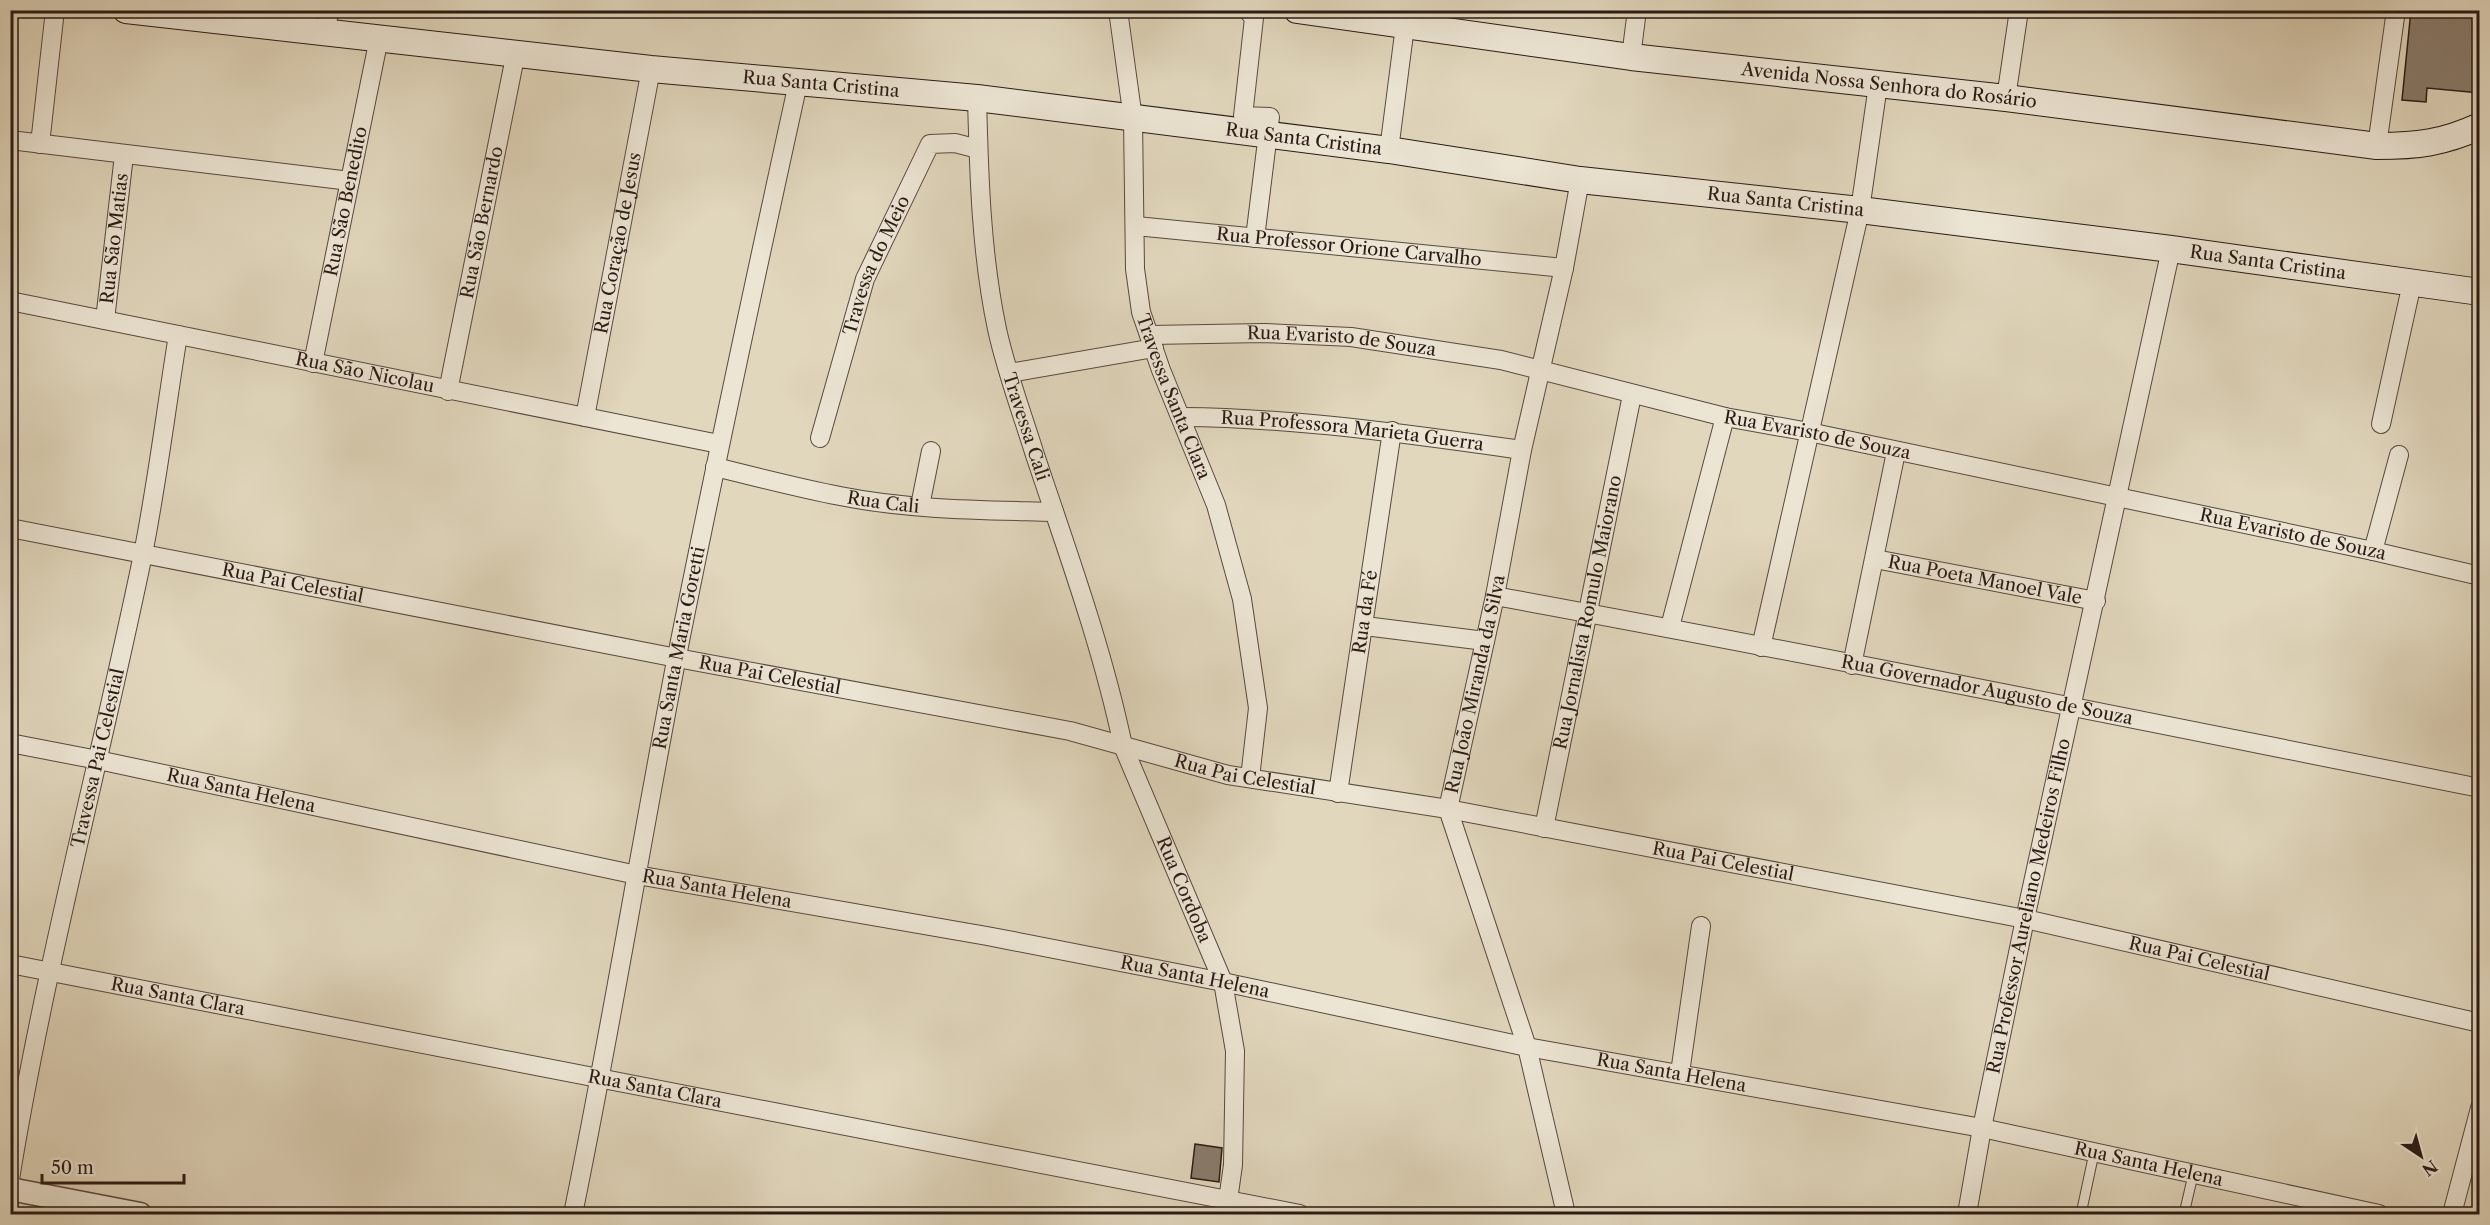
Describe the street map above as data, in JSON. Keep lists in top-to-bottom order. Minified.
{"streets":{"main road":["Rua Santa Cristina","Avenida Nossa Senhora do Rosário"],"street":["Rua São Benedito","Rua São Bernardo","Rua São Matias","Rua Coração de Jesus","Rua Professor Orione Carvalho","Travessa do Meio","Rua Evaristo de Souza","Rua São Nicolau","Travessa Santa Clara","Travessa Cali","Rua Professora Marieta Guerra","Rua Cali","Rua Poeta Manoel Vale","Rua Pai Celestial","Rua Jornalista Romulo Maiorano","Rua da Fé","Rua Santa Maria Goretti","Rua João Miranda da Silva","Rua Governador Augusto de Souza","Travessa Pai Celestial","Rua Santa Helena","Rua Cordoba","Rua Professor Aureliano Medeiros Filho","Rua Santa Clara"]},"crossings":[["Rua Santa Cristina","Rua São Benedito"],["Rua Santa Cristina","Rua São Bernardo"],["Rua Santa Cristina","Rua Coração de Jesus"],["Rua Santa Cristina","Travessa Santa Clara"],["Rua Santa Cristina","Travessa Cali"],["Rua Santa Cristina","Rua Santa Maria Goretti"],["Rua Santa Cristina","Rua João Miranda da Silva"],["Rua Santa Cristina","Rua Professor Aureliano Medeiros Filho"],["Rua São Benedito","Rua São Nicolau"],["Rua São Bernardo","Rua São Nicolau"],["Rua São Matias","Rua São Nicolau"],["Rua Coração de Jesus","Rua São Nicolau"],["Rua Professor Orione Carvalho","Travessa Santa Clara"],["Rua Professor Orione Carvalho","Rua João Miranda da Silva"],["Travessa do Meio","Travessa Cali"],["Rua Evaristo de Souza","Travessa Santa Clara"],["Rua Evaristo de Souza","Travessa Cali"],["Rua Evaristo de Souza","Rua Jornalista Romulo Maiorano"],["Rua Evaristo de Souza","Rua João Miranda da Silva"],["Rua Evaristo de Souza","Rua Professor Aureliano Medeiros Filho"],["Rua São Nicolau","Rua Santa Maria Goretti"],["Rua São Nicolau","Travessa Pai Celestial"],["Travessa Santa Clara","Rua Professora Marieta Guerra"],["Travessa Santa Clara","Rua Pai Celestial"],["Travessa Cali","Rua Cali"],["Travessa Cali","Rua Pai Celestial"],["Travessa Cali","Rua Cordoba"],["Rua Professora Marieta Guerra","Rua da Fé"],["Rua Professora Marieta Guerra","Rua João Miranda da Silva"],["Rua Cali","Rua Santa Maria Goretti"],["Rua Poeta Manoel Vale","Rua Professor Aureliano Medeiros Filho"],["Rua Pai Celestial","Rua Jornalista Romulo Maiorano"],["Rua Pai Celestial","Rua da Fé"],["Rua Pai Celestial","Rua Santa Maria Goretti"],["Rua Pai Celestial","Rua João Miranda da Silva"],["Rua Pai Celestial","Travessa Pai Celestial"],["Rua Pai Celestial","Rua Cordoba"],["Rua Pai Celestial","Rua Professor Aureliano Medeiros Filho"],["Rua Jornalista Romulo Maiorano","Rua Governador Augusto de Souza"],["Rua Santa Maria Goretti","Rua Santa Helena"],["Rua Santa Maria Goretti","Rua Santa Clara"],["Rua João Miranda da Silva","Rua Governador Augusto de Souza"],["Rua João Miranda da Silva","Rua Santa Helena"],["Rua Governador Augusto de Souza","Rua Professor Aureliano Medeiros Filho"],["Travessa Pai Celestial","Rua Santa Helena"],["Travessa Pai Celestial","Rua Santa Clara"],["Rua Santa Helena","Rua Cordoba"],["Rua Santa Helena","Rua Professor Aureliano Medeiros Filho"],["Rua Cordoba","Rua Santa Clara"]],"scale_bar":"50 m","north":"bottom right"}
